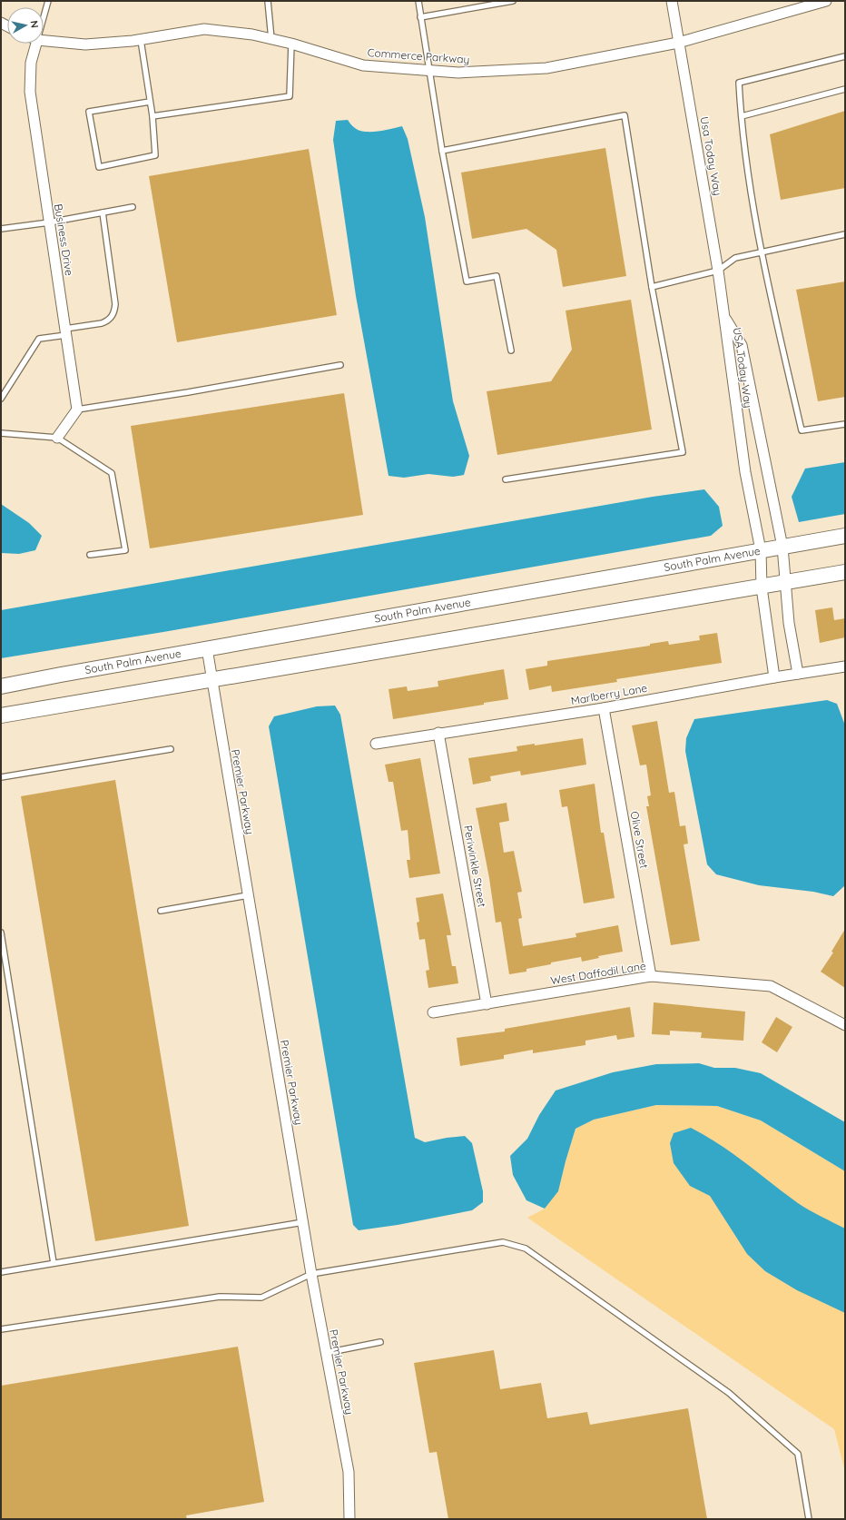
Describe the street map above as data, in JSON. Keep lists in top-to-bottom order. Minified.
{"streets":{"main road":["South Palm Avenue"],"street":["Commerce Parkway","Usa Today Way","Business Drive","USA Today Way","Marlberry Lane","Premier Parkway","Olive Street","Periwinkle Street","West Daffodil Lane"]},"crossings":[["Commerce Parkway","Usa Today Way"],["Usa Today Way","USA Today Way"],["USA Today Way","South Palm Avenue"],["USA Today Way","Marlberry Lane"],["South Palm Avenue","Premier Parkway"],["Marlberry Lane","Olive Street"],["Marlberry Lane","Periwinkle Street"],["Olive Street","West Daffodil Lane"],["Periwinkle Street","West Daffodil Lane"]],"north":"right"}
